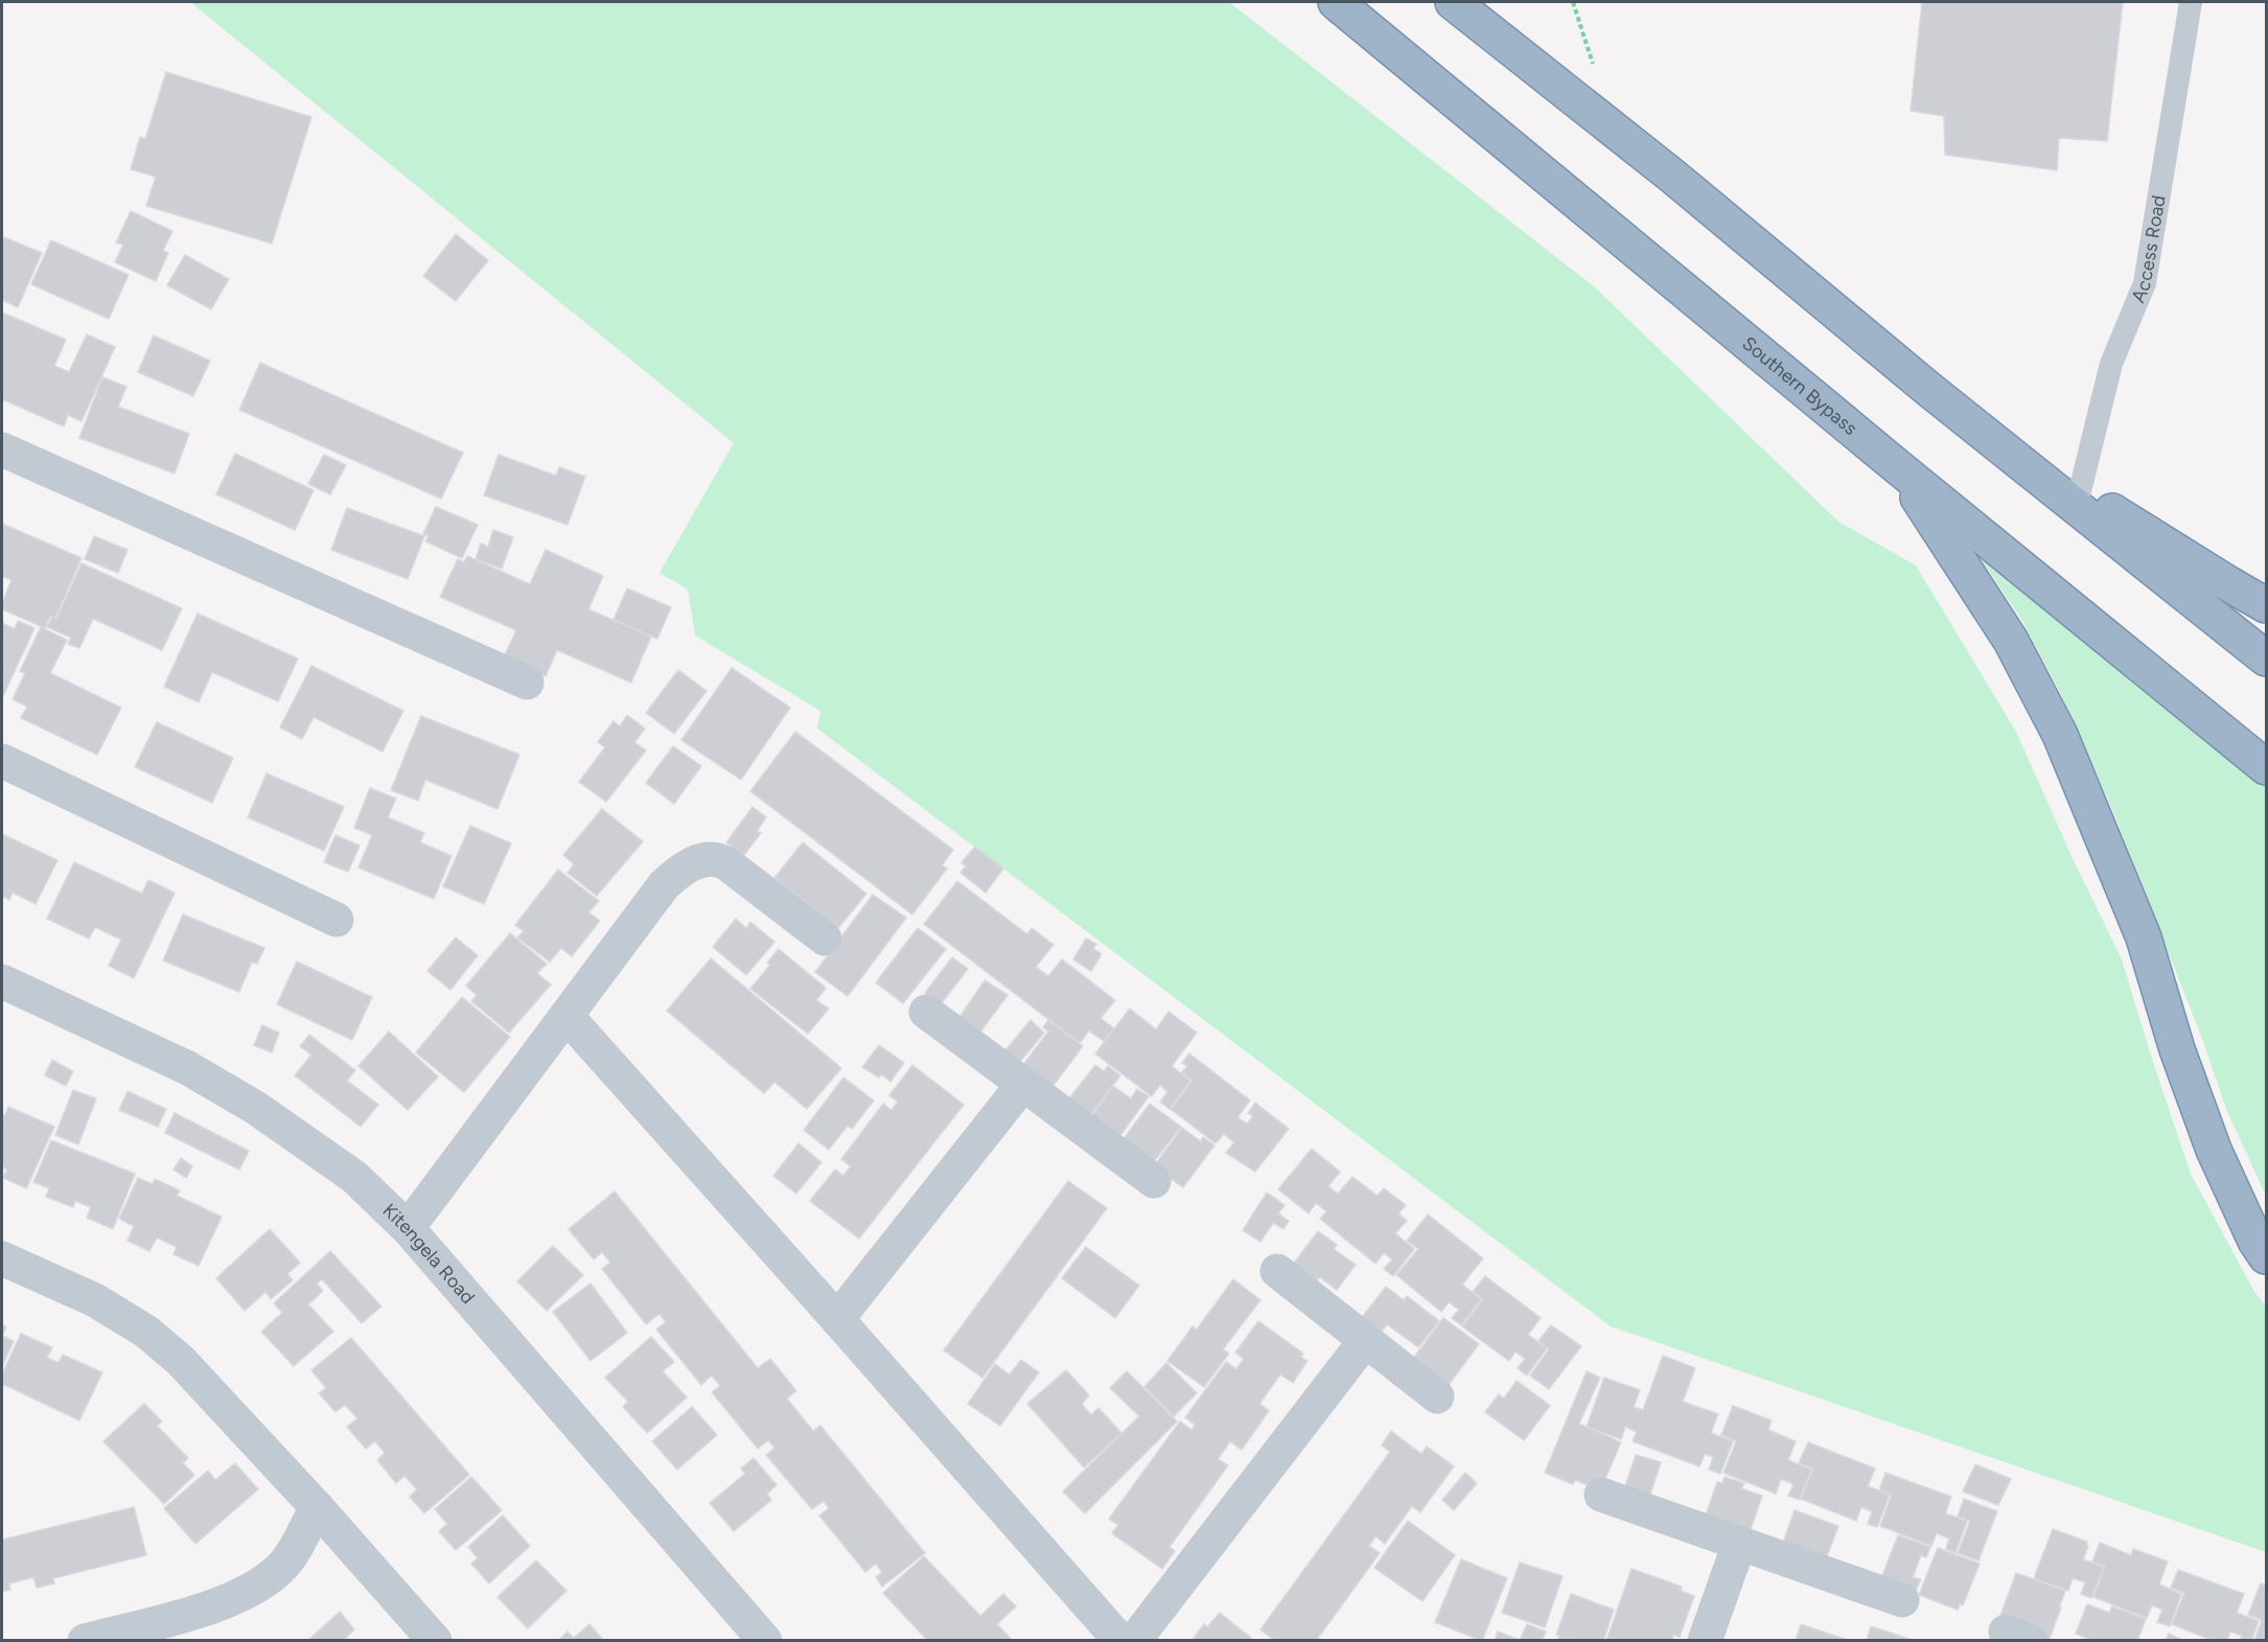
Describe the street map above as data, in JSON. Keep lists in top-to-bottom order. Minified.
{"streets":{"highway":["Southern Bypass"],"street":["Kitengela Road"],"lane":["Access Road"]}}
